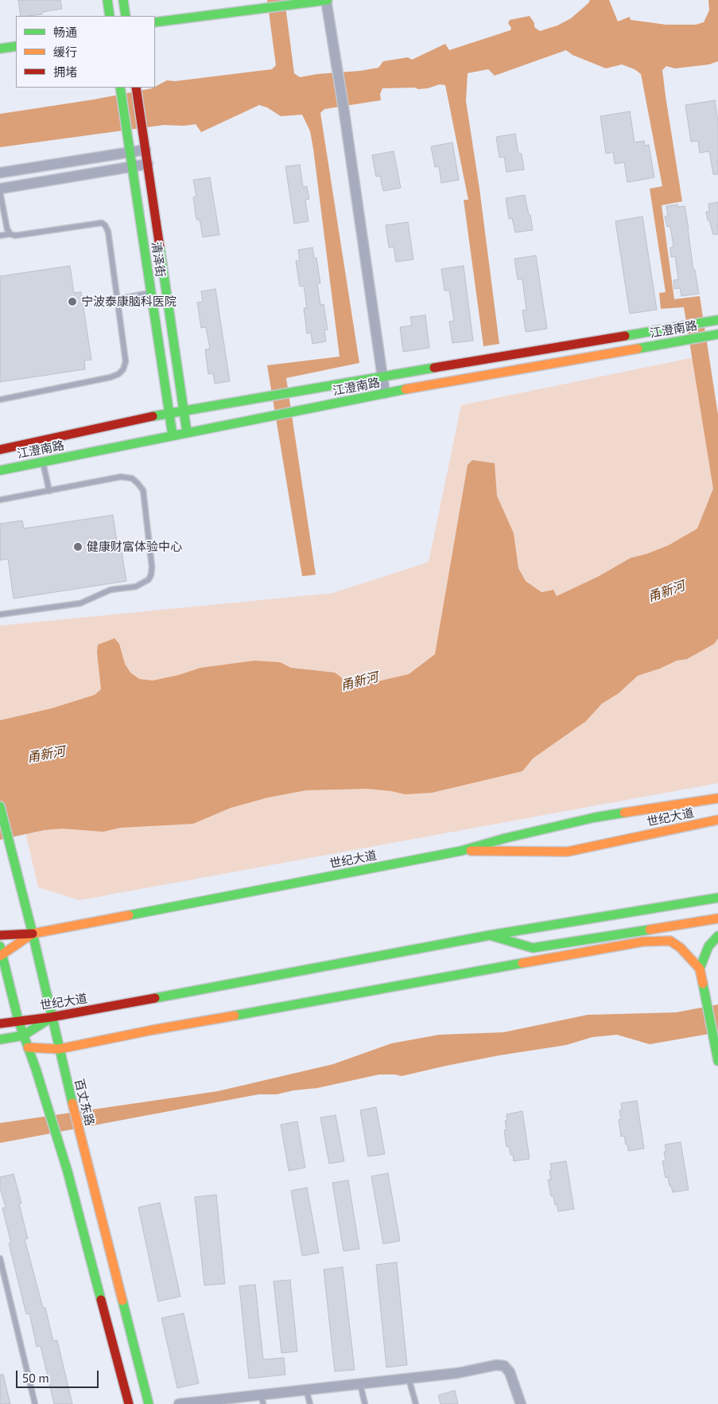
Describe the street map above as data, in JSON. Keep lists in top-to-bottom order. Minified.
{"streets":{"main road":["清泽街","江澄南路","世纪大道","百丈东路"]},"crossings":[["清泽街","江澄南路"],["世纪大道","百丈东路"]],"water":["甬新河"],"places":["宁波泰康脑科医院","健康财富体验中心"],"legend":["畅通","缓行","拥堵"],"scale_bar":"50 m"}
